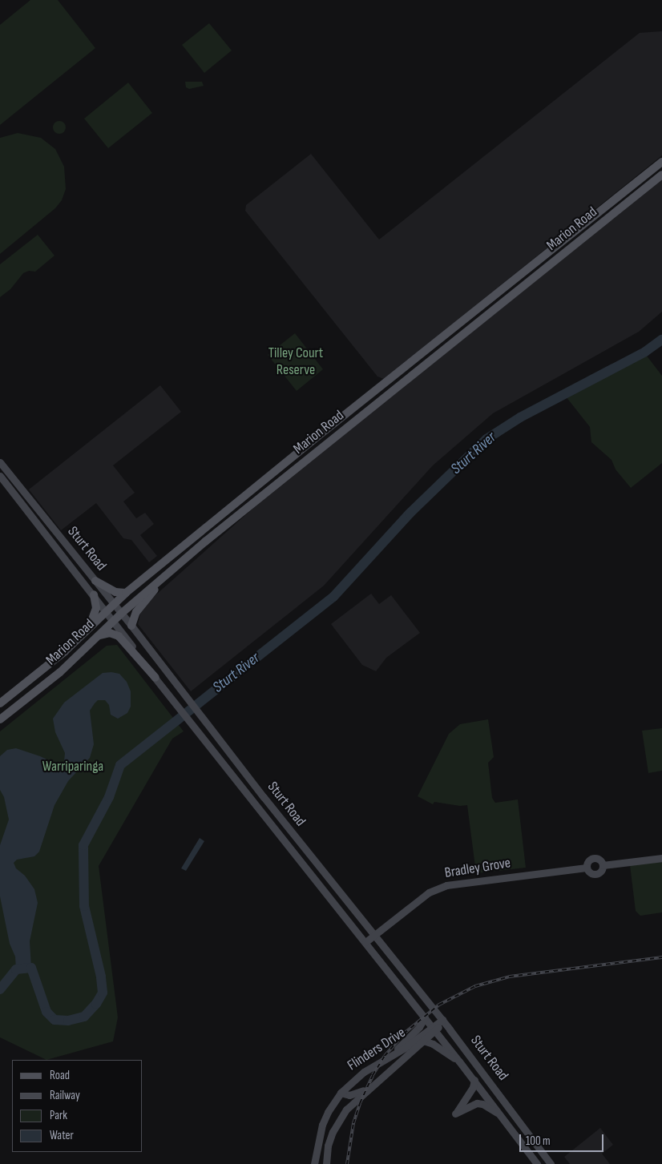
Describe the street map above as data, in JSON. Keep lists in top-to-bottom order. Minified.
{"streets":{"main road":["Marion Road","Sturt Road","Bradley Grove","Flinders Drive"]},"crossings":[["Marion Road","Sturt Road"],["Sturt Road","Bradley Grove"],["Sturt Road","Flinders Drive"]],"water":["Sturt River"],"parks":["Tilley Court Reserve","Warriparinga"],"legend":["Road","Railway","Park","Water"],"scale_bar":"100 m"}
